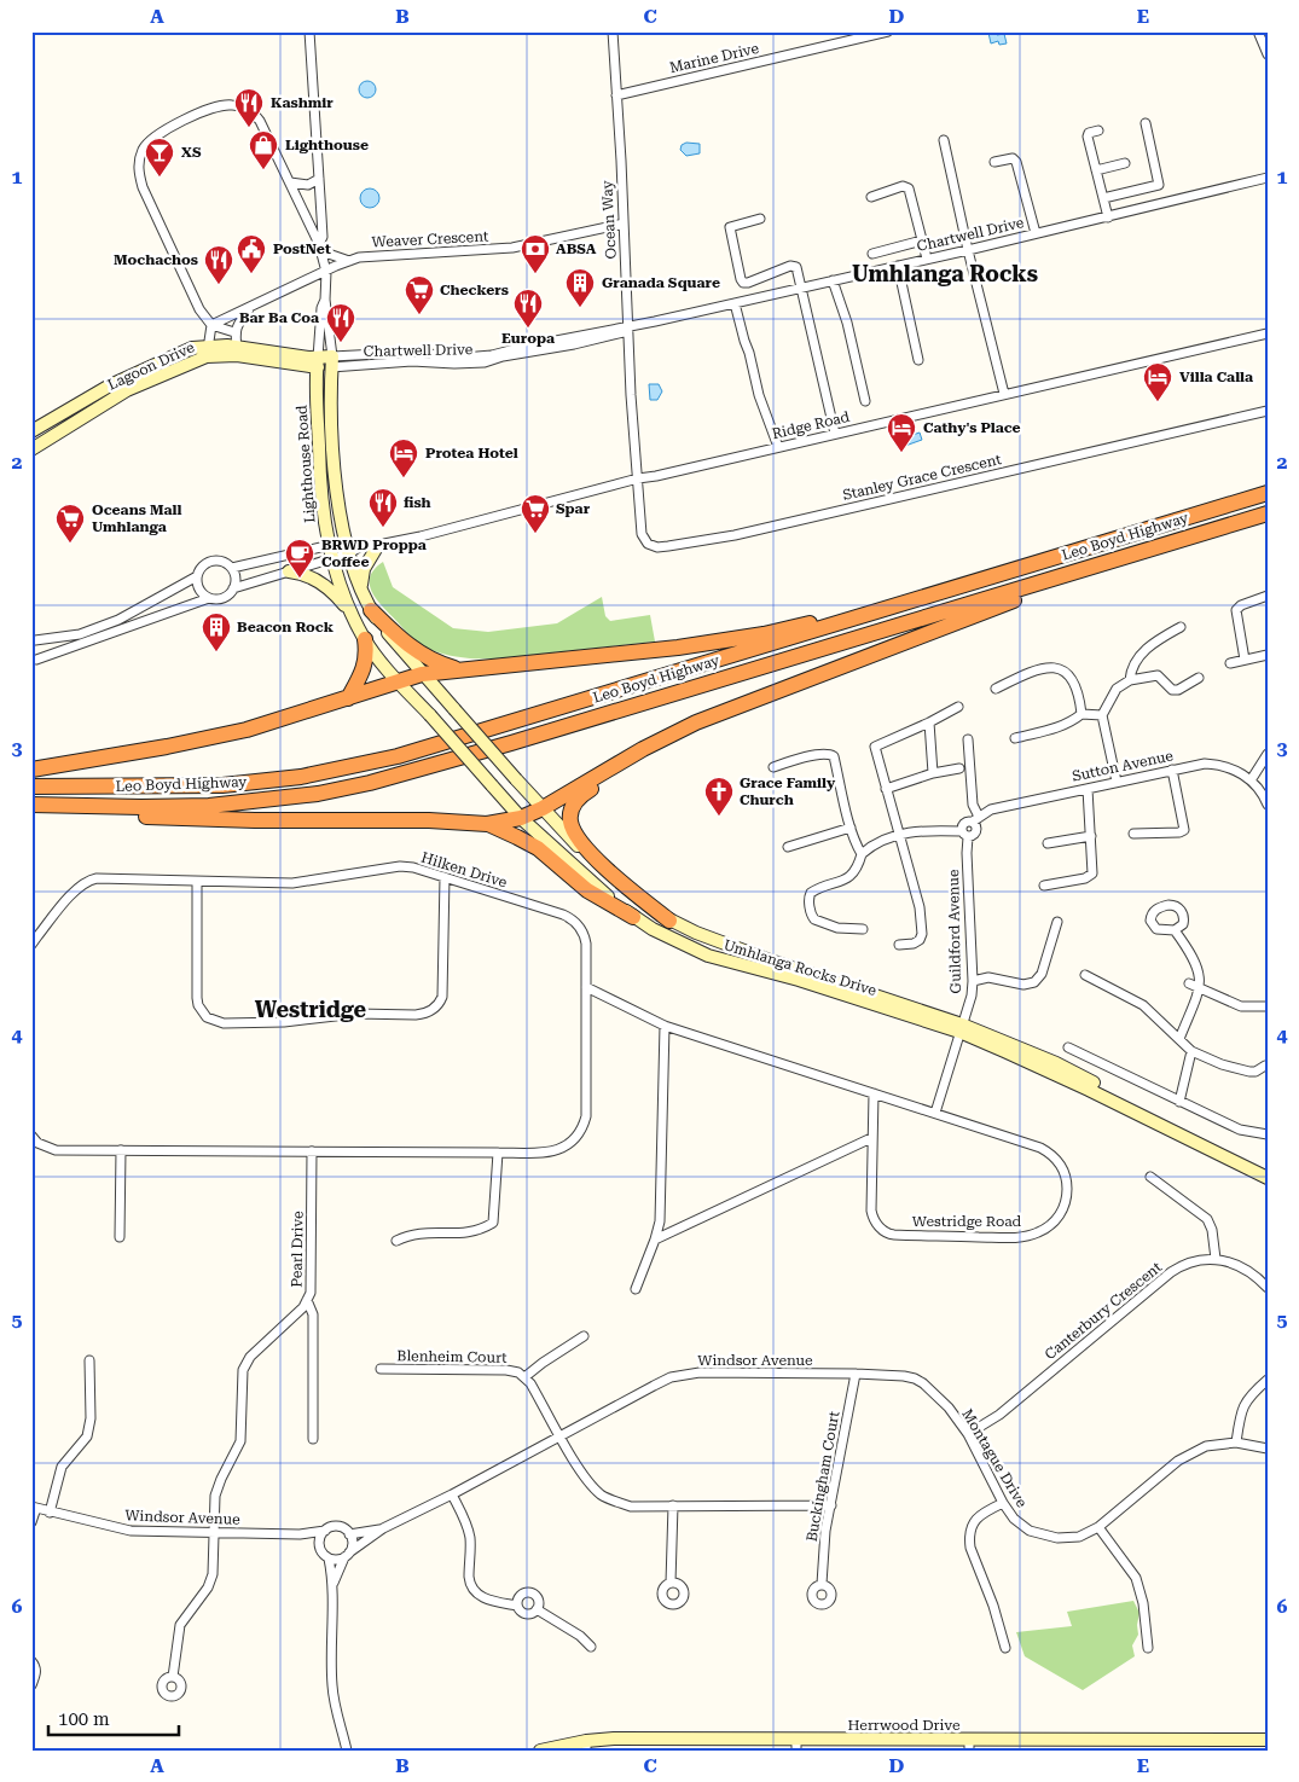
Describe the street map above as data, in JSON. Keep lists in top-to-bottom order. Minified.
{"streets":{"highway":["Leo Boyd Highway"],"street":["Marine Drive","Ocean Way","Chartwell Drive","Weaver Crescent","Lagoon Drive","Ridge Road","Lighthouse Road","Stanley Grace Crescent","Sutton Avenue","Hilken Drive","Guildford Avenue","Umhlanga Rocks Drive","Westridge Road","Pearl Drive","Canterbury Crescent","Blenheim Court","Windsor Avenue","Montague Drive","Buckingham Court","Herrwood Drive"]},"crossings":[["Marine Drive","Ocean Way"],["Ocean Way","Chartwell Drive"],["Ocean Way","Weaver Crescent"],["Ocean Way","Ridge Road"],["Ocean Way","Stanley Grace Crescent"],["Chartwell Drive","Lagoon Drive"],["Chartwell Drive","Lighthouse Road"],["Weaver Crescent","Lighthouse Road"],["Lagoon Drive","Lighthouse Road"],["Ridge Road","Lighthouse Road"],["Ridge Road","Stanley Grace Crescent"],["Lighthouse Road","Umhlanga Rocks Drive"],["Sutton Avenue","Guildford Avenue"],["Hilken Drive","Westridge Road"],["Hilken Drive","Pearl Drive"],["Guildford Avenue","Umhlanga Rocks Drive"],["Pearl Drive","Windsor Avenue"],["Canterbury Crescent","Montague Drive"],["Blenheim Court","Windsor Avenue"],["Windsor Avenue","Montague Drive"],["Windsor Avenue","Buckingham Court"],["Montague Drive","Buckingham Court"]],"districts":["Umhlanga Rocks","Westridge"],"places":{"restaurant":["Kashmir","Mochachos","Europa","Bar Ba Coa","fish"],"shop":["Lighthouse"],"bar":["XS"],"public building":["PostNet"],"bank":["ABSA"],"building":["Granada Square","Beacon Rock"],"supermarket":["Checkers","Spar","Oceans Mall Umhlanga"],"hotel":["Villa Calla","Cathy's Place","Protea Hotel"],"cafe":["BRWD Proppa Coffee"],"church":["Grace Family Church"]},"scale_bar":"100 m","grid":{"columns":["A","B","C","D","E"],"rows":["1","2","3","4","5","6"]}}
